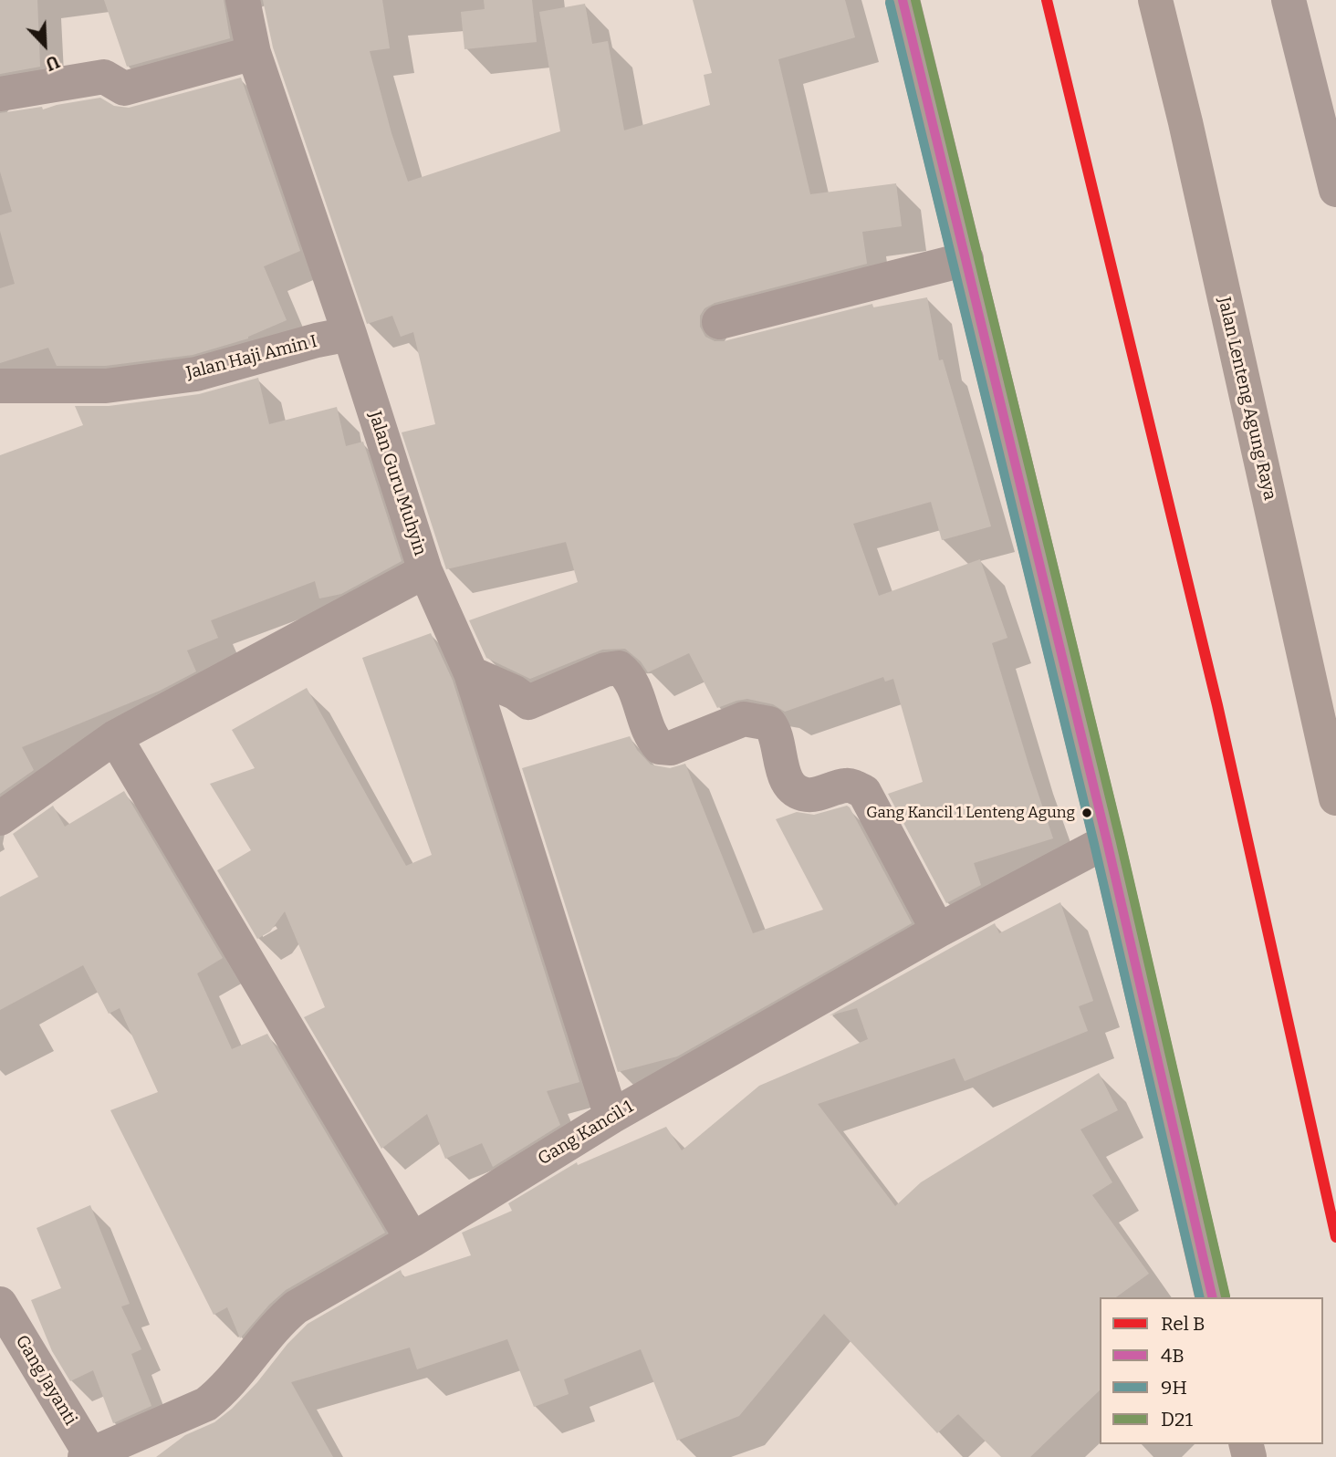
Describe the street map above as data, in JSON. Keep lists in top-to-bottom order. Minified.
{"streets":{"main road":["Jalan Lenteng Agung Raya"],"street":["Jalan Haji Amin I","Jalan Guru Muhyin","Gang Kancil 1","Gang Jayanti"]},"crossings":[["Jalan Haji Amin I","Jalan Guru Muhyin"],["Gang Kancil 1","Gang Jayanti"]],"places":["Gang Kancil 1 Lenteng Agung"],"lines":["rail line B","transit line 4B","transit line D21","transit line 9H"],"legend":["Rel B","4B","9H","D21"],"north":"bottom right"}
